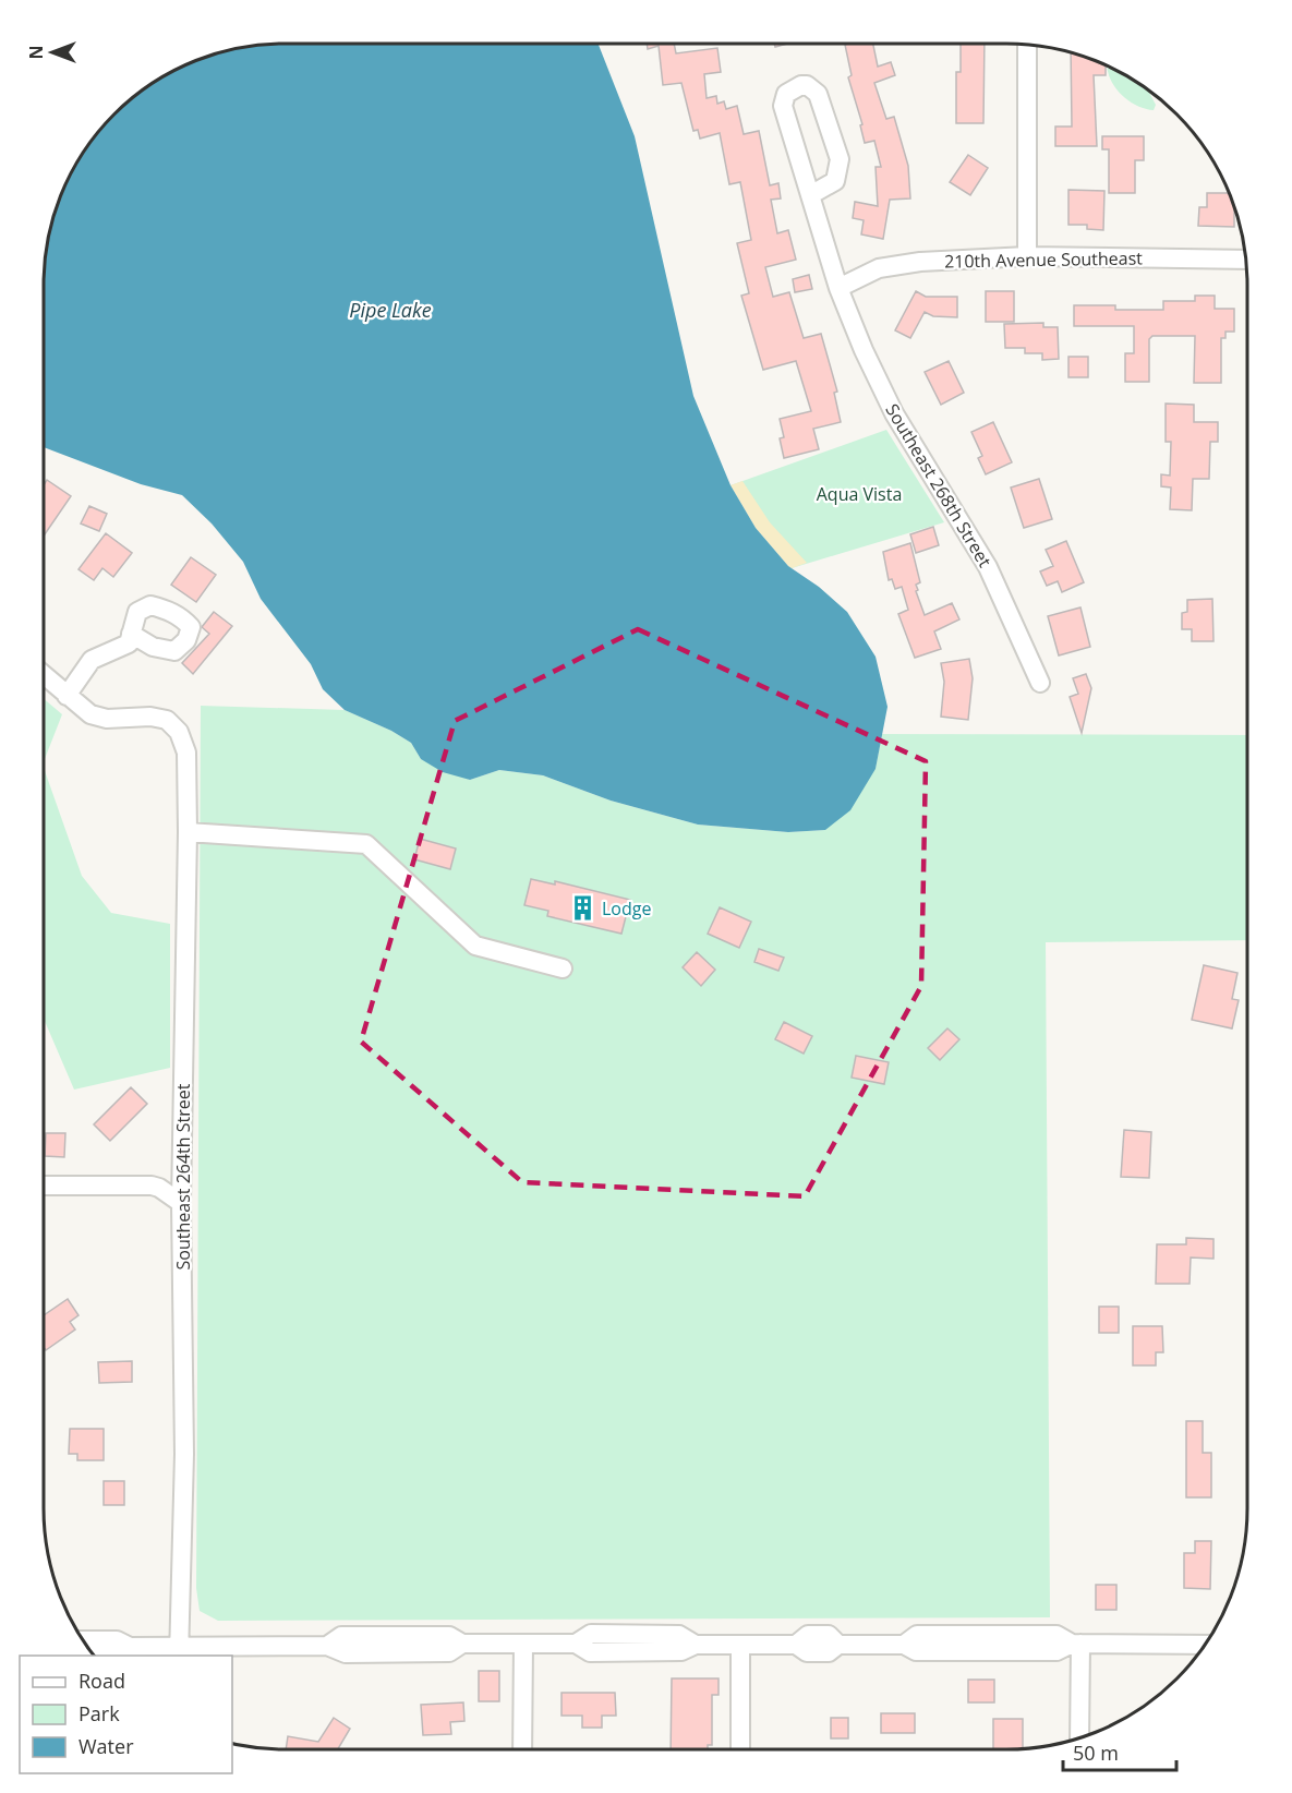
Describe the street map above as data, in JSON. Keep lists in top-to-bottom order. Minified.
{"streets":{"street":["210th Avenue Southeast","Southeast 268th Street","Southeast 264th Street"]},"crossings":[["210th Avenue Southeast","Southeast 268th Street"]],"water":["Pipe Lake"],"parks":["Aqua Vista"],"places":{"building":["Lodge"]},"legend":["Road","Park","Water"],"scale_bar":"50 m","north":"left"}
